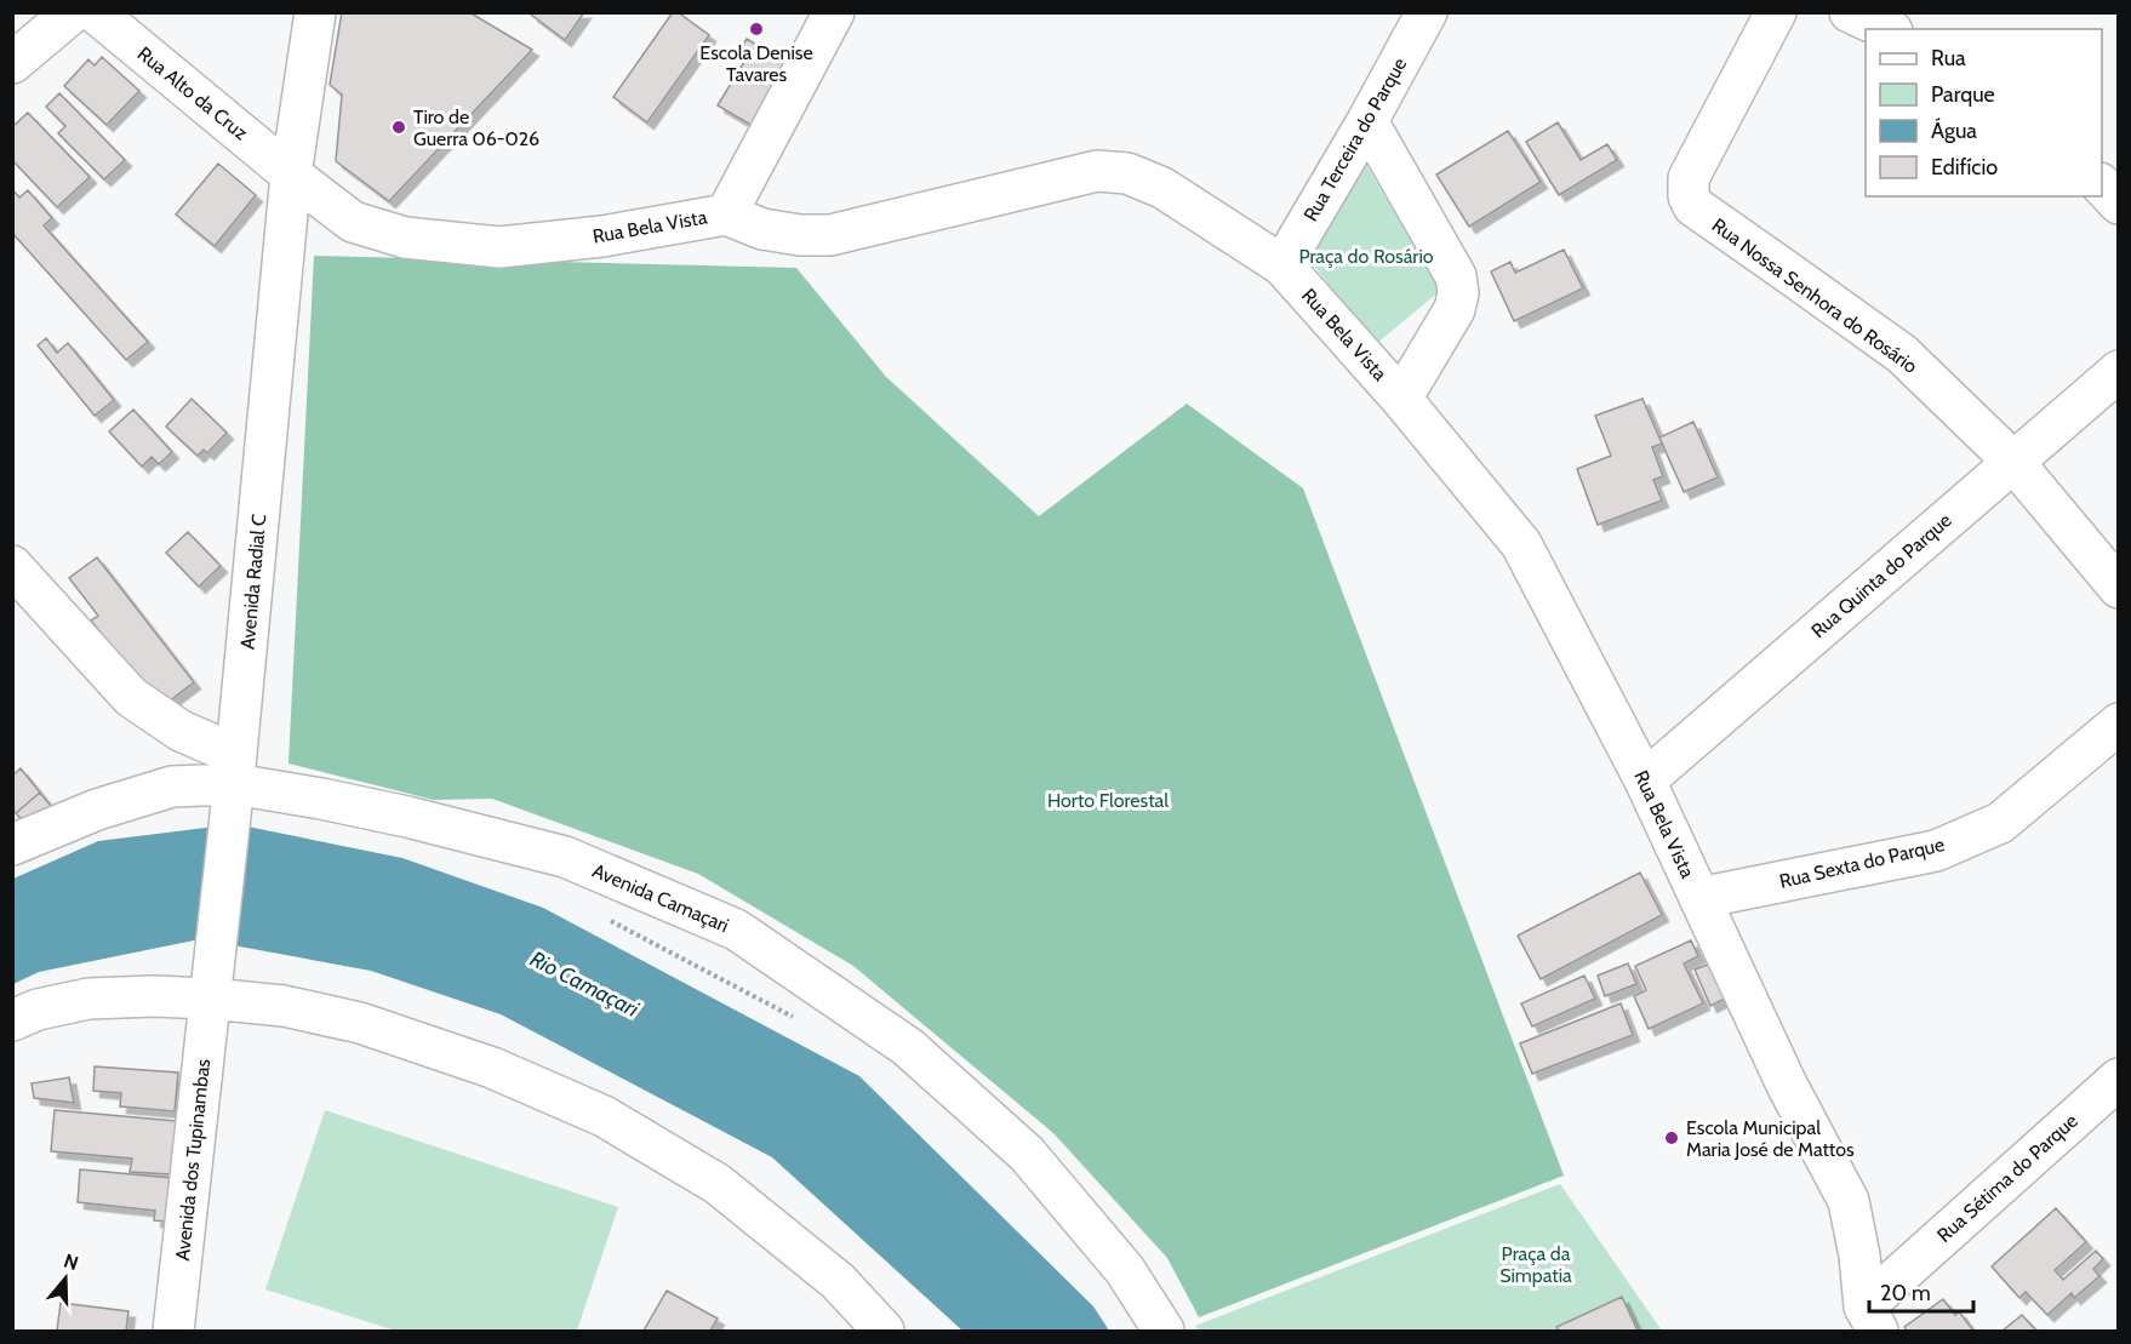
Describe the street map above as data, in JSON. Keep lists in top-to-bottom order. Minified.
{"streets":{"street":["Rua Alto da Cruz","Rua Terceira do Parque","Rua Bela Vista","Rua Nossa Senhora do Rosário","Rua Quinta do Parque","Avenida Radial C","Rua Sexta do Parque","Avenida Camaçari","Avenida dos Tupinambas","Rua Sétima do Parque"]},"crossings":[["Rua Alto da Cruz","Rua Bela Vista"],["Rua Alto da Cruz","Avenida Radial C"],["Rua Terceira do Parque","Rua Bela Vista"],["Rua Bela Vista","Rua Quinta do Parque"],["Rua Bela Vista","Avenida Radial C"],["Rua Bela Vista","Rua Sexta do Parque"],["Rua Bela Vista","Rua Sétima do Parque"],["Rua Nossa Senhora do Rosário","Rua Quinta do Parque"],["Avenida Radial C","Avenida Camaçari"],["Avenida Radial C","Avenida dos Tupinambas"]],"water":["Rio Camaçari"],"parks":["Praça do Rosário","Horto Florestal","Praça da Simpatia"],"places":["Escola Denise Tavares","Tiro de Guerra 06-026","Escola Municipal Maria José de Mattos"],"legend":["Rua","Parque","Água","Edifício"],"scale_bar":"20 m","north":"top"}
